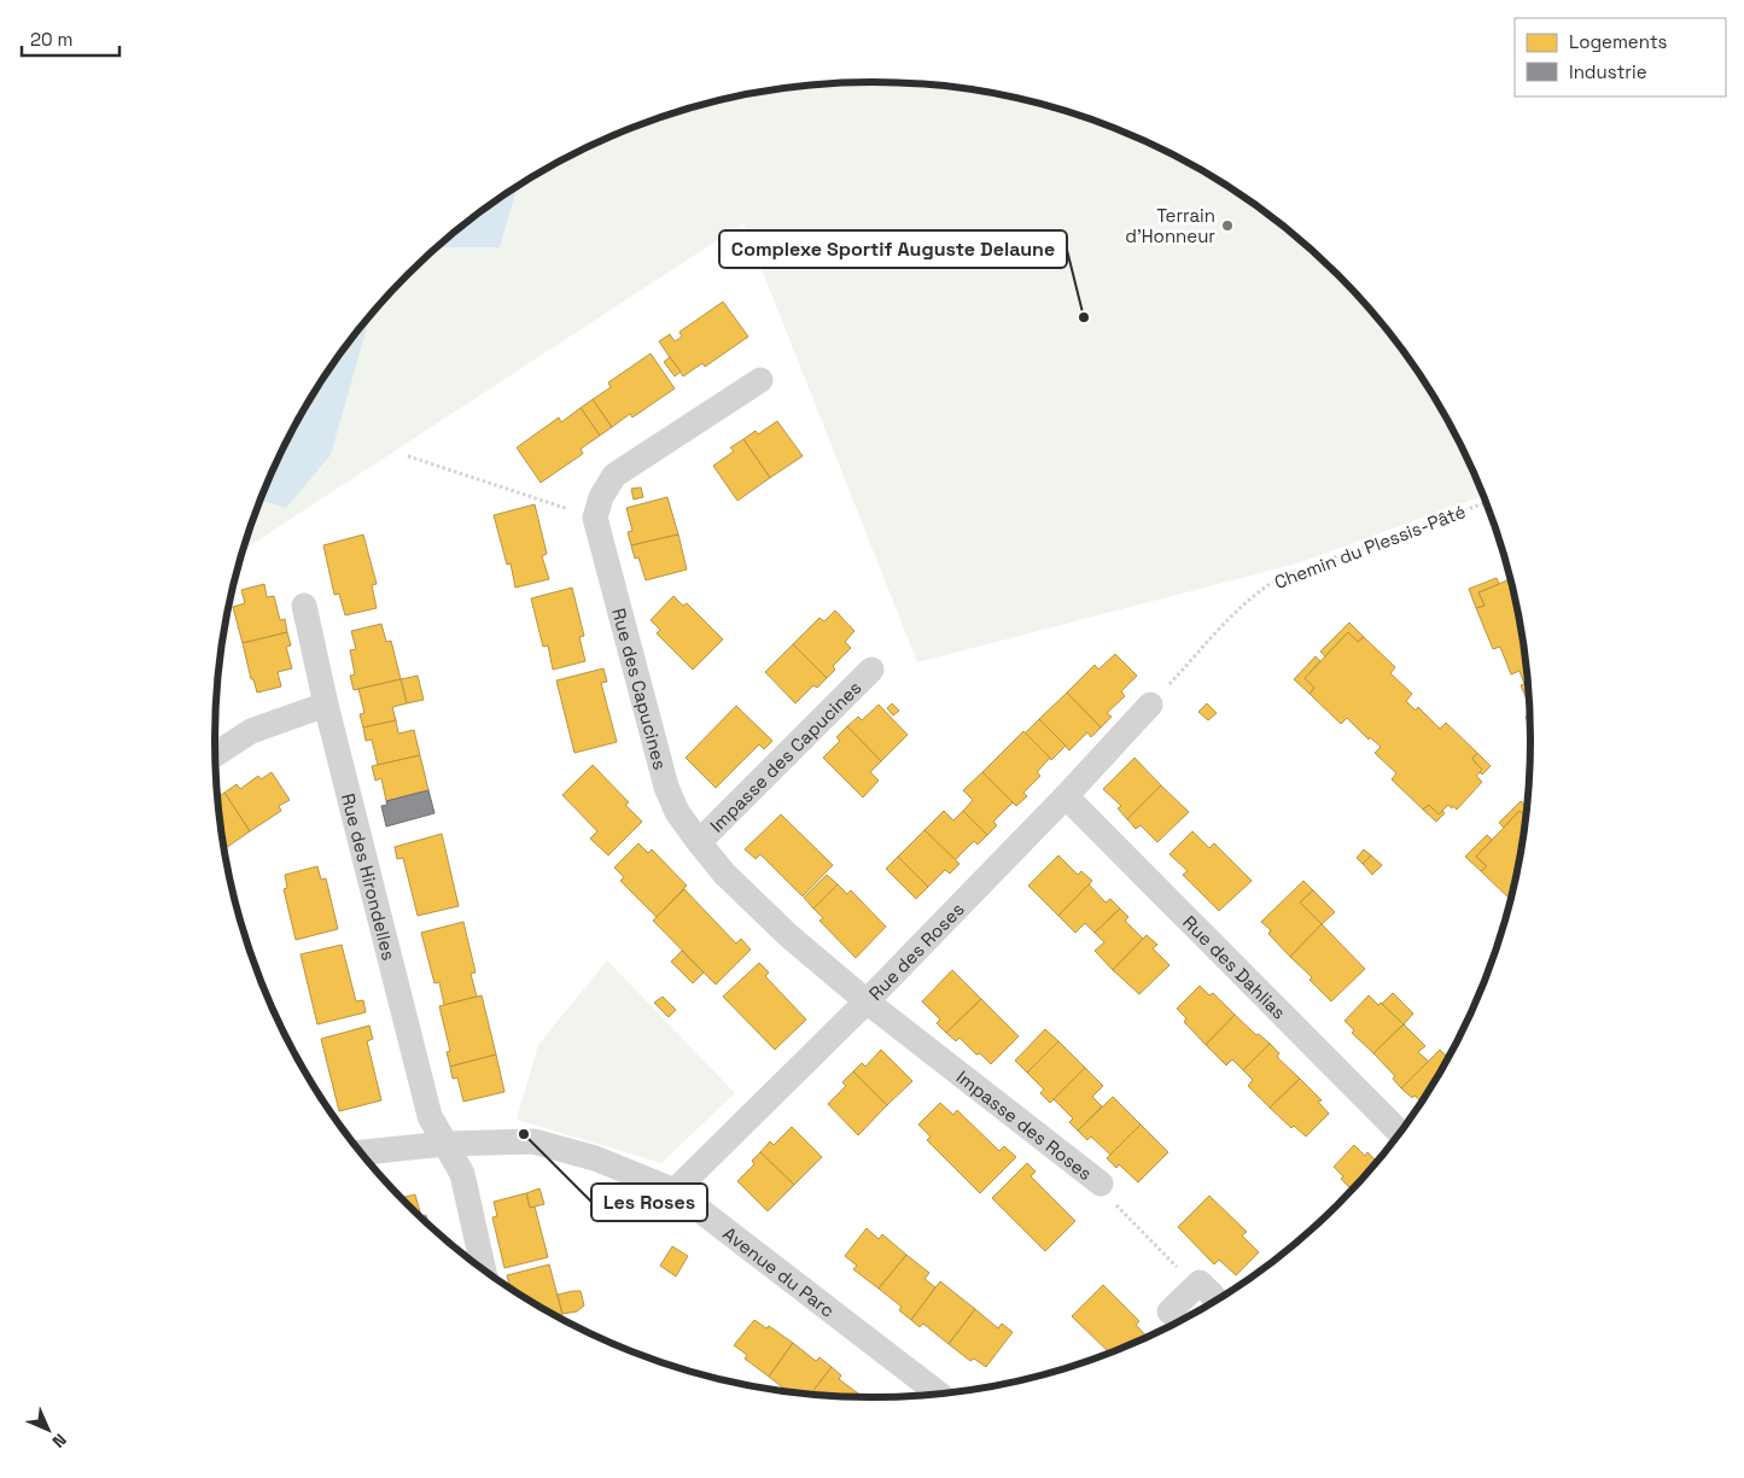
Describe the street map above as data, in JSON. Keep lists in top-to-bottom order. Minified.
{"streets":{"street":["Rue des Capucines","Impasse des Capucines","Rue des Hirondelles","Rue des Roses","Rue des Dahlias","Impasse des Roses","Avenue du Parc"],"path":["Chemin du Plessis-Pâté"]},"crossings":[["Chemin du Plessis-Pâté","Rue des Roses"],["Rue des Capucines","Impasse des Capucines"],["Rue des Capucines","Rue des Roses"],["Rue des Capucines","Impasse des Roses"],["Rue des Hirondelles","Avenue du Parc"],["Rue des Roses","Rue des Dahlias"],["Rue des Roses","Impasse des Roses"],["Rue des Roses","Avenue du Parc"]],"places":["Terrain d'Honneur","Complexe Sportif Auguste Delaune","Les Roses"],"legend":["Logements","Industrie"],"scale_bar":"20 m","north":"bottom right"}
